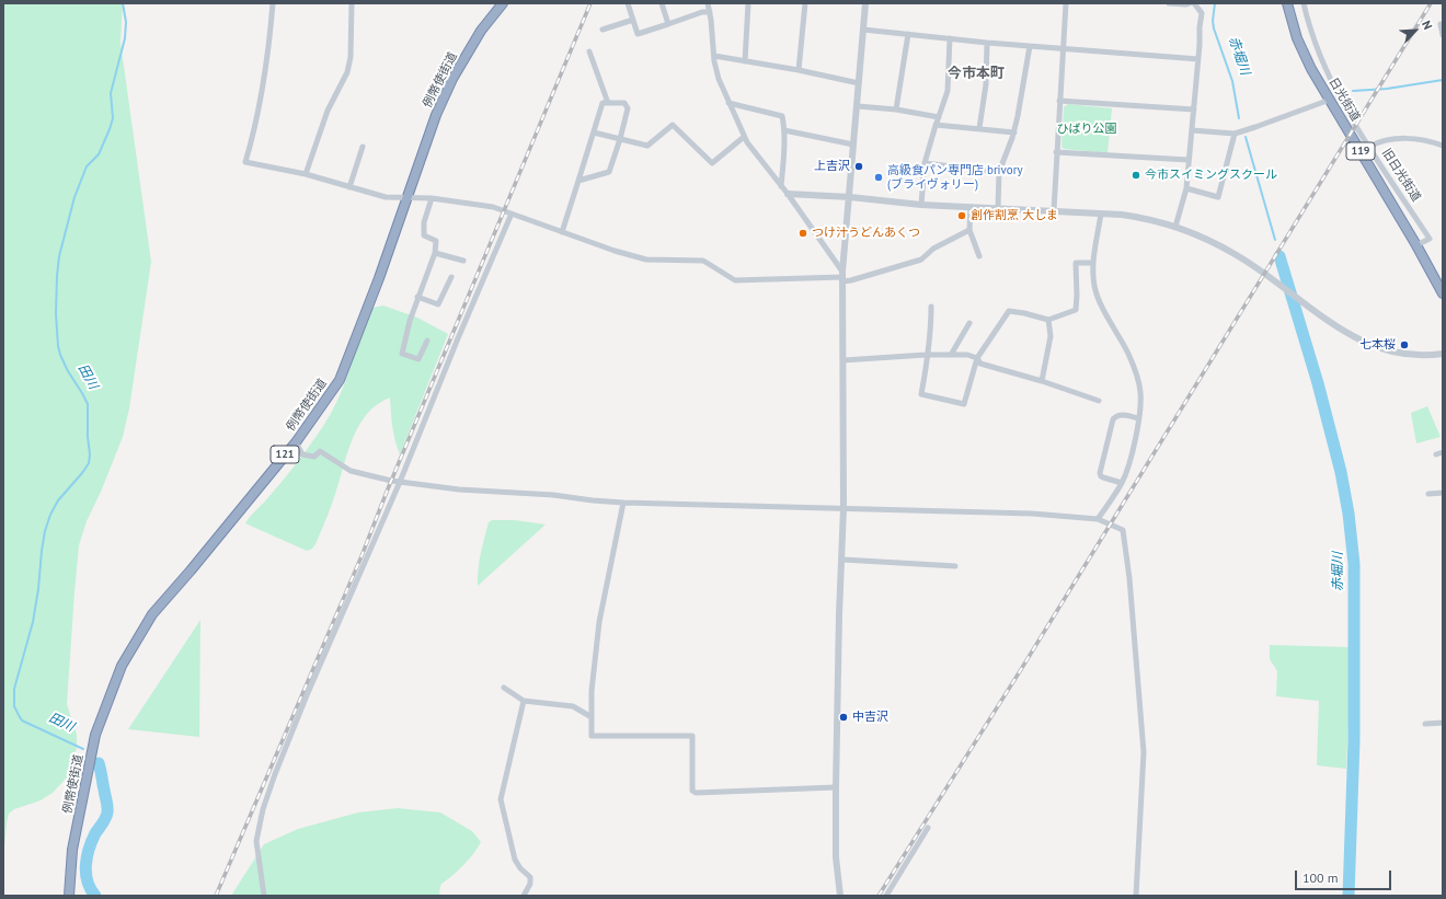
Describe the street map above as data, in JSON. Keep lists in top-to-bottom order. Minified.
{"streets":{"highway":["例幣使街道","日光街道","119","121"],"street":["旧日光街道"]},"crossings":[["日光街道","旧日光街道"]],"districts":["今市本町"],"water":["赤堀川","田川"],"parks":["ひばり公園"],"places":["上吉沢","今市スイミングスクール","高級食パン専門店 brivory (ブライヴォリー)","創作割烹 大しま","つけ汁うどんあくつ","七本桜","中吉沢"],"scale_bar":"100 m","north":"top right"}
